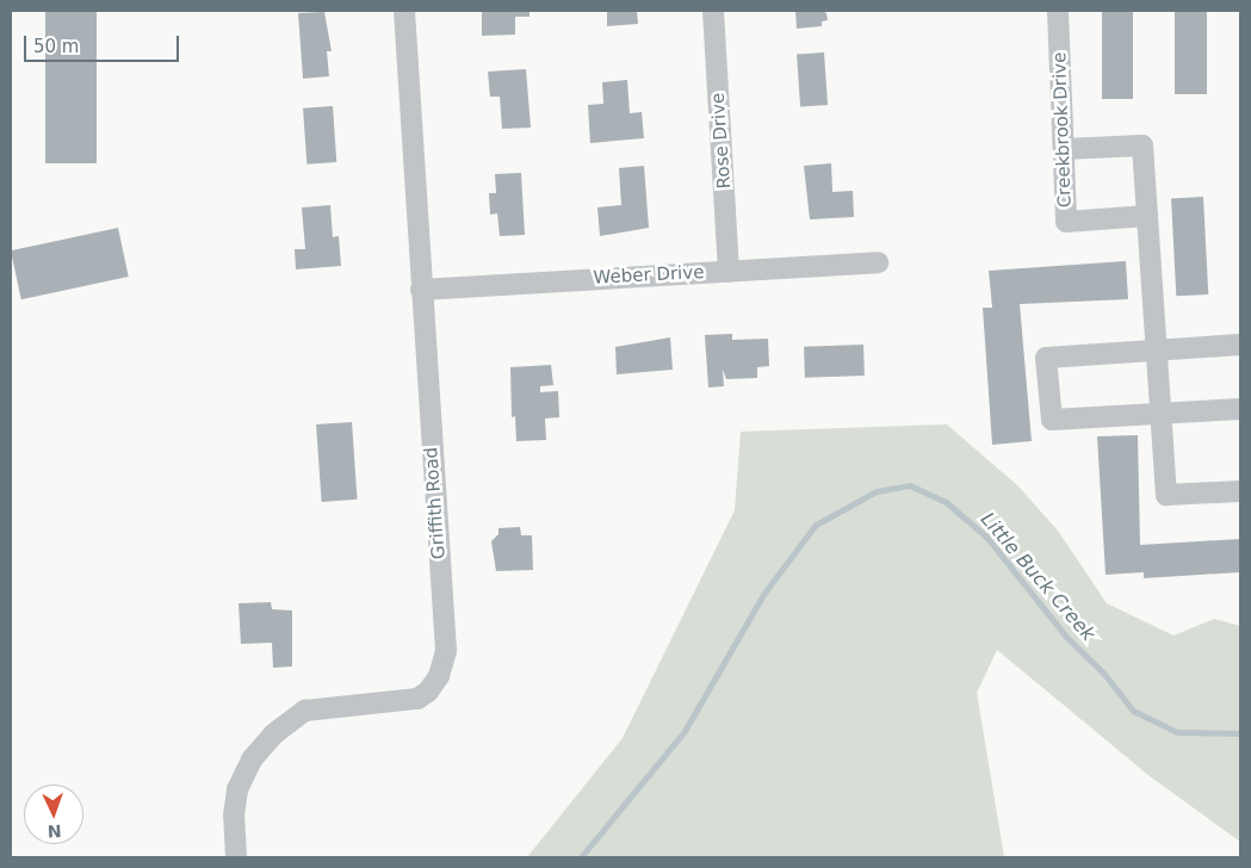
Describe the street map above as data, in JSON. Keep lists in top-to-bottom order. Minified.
{"streets":{"street":["Creekbrook Drive","Rose Drive","Weber Drive","Griffith Road"]},"crossings":[["Rose Drive","Weber Drive"],["Weber Drive","Griffith Road"]],"water":["Little Buck Creek"],"scale_bar":"50 m","north":"bottom"}
